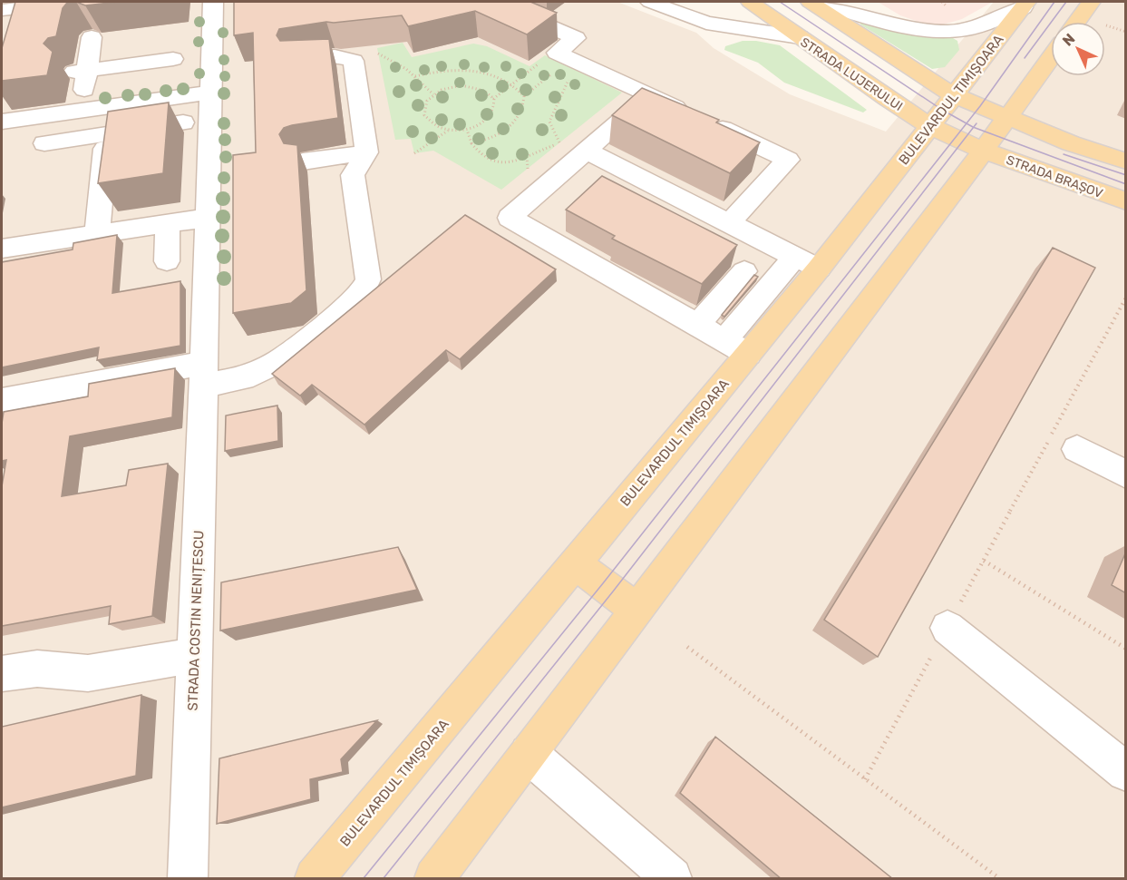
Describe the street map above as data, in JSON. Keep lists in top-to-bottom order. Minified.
{"streets":{"main road":["STRADA LUJERULUI","BULEVARDUL TIMIȘOARA","STRADA BRAȘOV"],"street":["STRADA COSTIN NENIȚESCU"]},"crossings":[["STRADA LUJERULUI","BULEVARDUL TIMIȘOARA"],["STRADA LUJERULUI","STRADA BRAȘOV"]],"north":"top left"}
